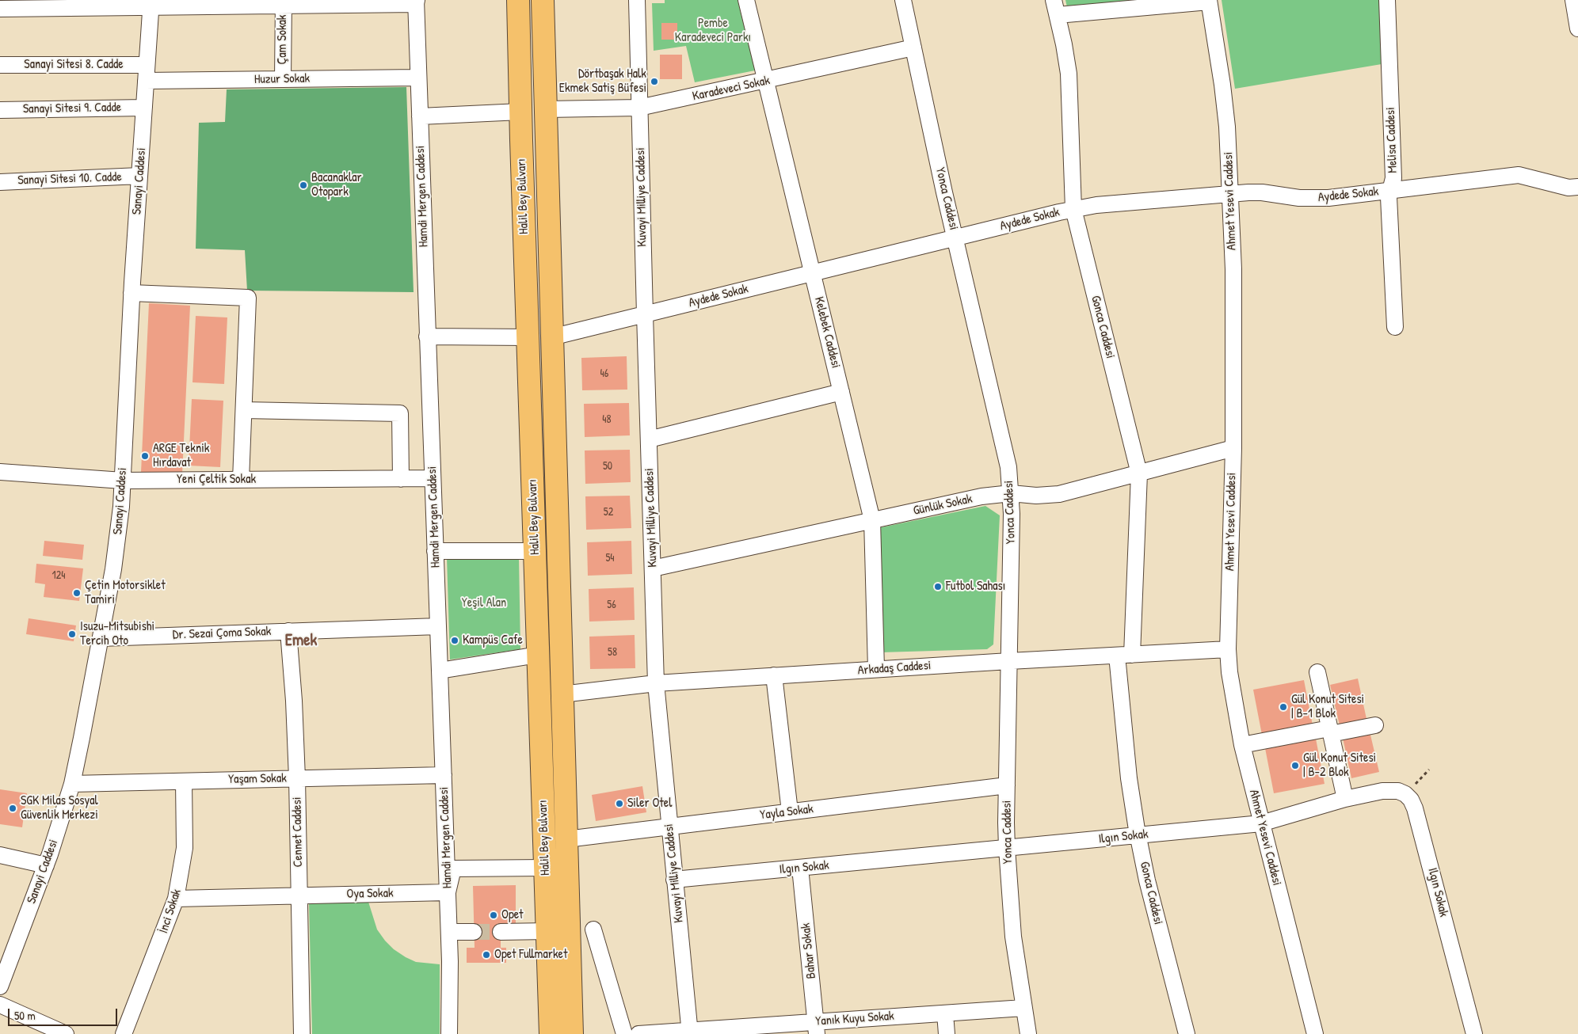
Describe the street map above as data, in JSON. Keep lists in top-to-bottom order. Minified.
{"streets":{"highway":["Halil Bey Bulvarı"],"street":["Çam Sokak","Sanayi Sitesi 8. Cadde","Huzur Sokak","Karadeveci Sokak","Sanayi Sitesi 9. Cadde","Melisa Caddesi","Sanayi Sitesi 10. Cadde","Sanayi Caddesi","Aydede Sokak","Hamdi Mergen Caddesi","Kuvayi Milliye Caddesi","Yonca Caddesi","Ahmet Yesevi Caddesi","Gonca Caddesi","Kelebek Caddesi","Yeni Çeltik Sokak","Günlük Sokak","Dr. Sezai Çoma Sokak","Arkadaş Caddesi","Yaşam Sokak","Yayla Sokak","Cennet Caddesi","Ilgın Sokak","Oya Sokak","İnci Sokak","Bahar Sokak","Yanık Kuyu Sokak"]},"crossings":[["Çam Sokak","Huzur Sokak"],["Sanayi Sitesi 8. Cadde","Sanayi Caddesi"],["Huzur Sokak","Sanayi Caddesi"],["Huzur Sokak","Hamdi Mergen Caddesi"],["Karadeveci Sokak","Halil Bey Bulvarı"],["Karadeveci Sokak","Kuvayi Milliye Caddesi"],["Karadeveci Sokak","Yonca Caddesi"],["Karadeveci Sokak","Kelebek Caddesi"],["Sanayi Sitesi 9. Cadde","Sanayi Caddesi"],["Melisa Caddesi","Aydede Sokak"],["Sanayi Sitesi 10. Cadde","Sanayi Caddesi"],["Sanayi Caddesi","Yeni Çeltik Sokak"],["Sanayi Caddesi","Dr. Sezai Çoma Sokak"],["Sanayi Caddesi","Yaşam Sokak"],["Aydede Sokak","Halil Bey Bulvarı"],["Aydede Sokak","Kuvayi Milliye Caddesi"],["Aydede Sokak","Yonca Caddesi"],["Aydede Sokak","Ahmet Yesevi Caddesi"],["Aydede Sokak","Gonca Caddesi"],["Aydede Sokak","Kelebek Caddesi"],["Hamdi Mergen Caddesi","Yeni Çeltik Sokak"],["Hamdi Mergen Caddesi","Dr. Sezai Çoma Sokak"],["Hamdi Mergen Caddesi","Yaşam Sokak"],["Hamdi Mergen Caddesi","Oya Sokak"],["Halil Bey Bulvarı","Arkadaş Caddesi"],["Halil Bey Bulvarı","Yayla Sokak"],["Kuvayi Milliye Caddesi","Günlük Sokak"],["Kuvayi Milliye Caddesi","Arkadaş Caddesi"],["Kuvayi Milliye Caddesi","Yayla Sokak"],["Kuvayi Milliye Caddesi","Ilgın Sokak"],["Kuvayi Milliye Caddesi","Yanık Kuyu Sokak"],["Yonca Caddesi","Günlük Sokak"],["Yonca Caddesi","Arkadaş Caddesi"],["Yonca Caddesi","Yayla Sokak"],["Yonca Caddesi","Ilgın Sokak"],["Yonca Caddesi","Yanık Kuyu Sokak"],["Ahmet Yesevi Caddesi","Günlük Sokak"],["Ahmet Yesevi Caddesi","Arkadaş Caddesi"],["Ahmet Yesevi Caddesi","Ilgın Sokak"],["Gonca Caddesi","Günlük Sokak"],["Gonca Caddesi","Arkadaş Caddesi"],["Gonca Caddesi","Ilgın Sokak"],["Kelebek Caddesi","Günlük Sokak"],["Kelebek Caddesi","Arkadaş Caddesi"],["Dr. Sezai Çoma Sokak","Cennet Caddesi"],["Yaşam Sokak","Cennet Caddesi"],["Yaşam Sokak","İnci Sokak"],["Cennet Caddesi","Oya Sokak"],["Ilgın Sokak","Bahar Sokak"],["Oya Sokak","İnci Sokak"],["Bahar Sokak","Yanık Kuyu Sokak"]],"districts":["Emek"],"parks":["Pembe Karadeveci Parkı","Yeşil Alan"],"places":["Dörtbaşak Halk Ekmek Satiş Büfesi","Bacanaklar Otopark","ARGE Teknik Hırdavat","Futbol Sahası","Çetin Motorsiklet Tamiri","Isuzu–Mitsubishi Tercih Oto","Kampüs Cafe","Gül Konut Sitesi | B-1 Blok","Gül Konut Sitesi | B-2 Blok","Siler Otel","SGK Milas Sosyal Güvenlik Merkezi","Opet","Opet Fullmarket"],"house_numbers":["46","48","50","52","54","124","56","58"],"scale_bar":"50 m"}
